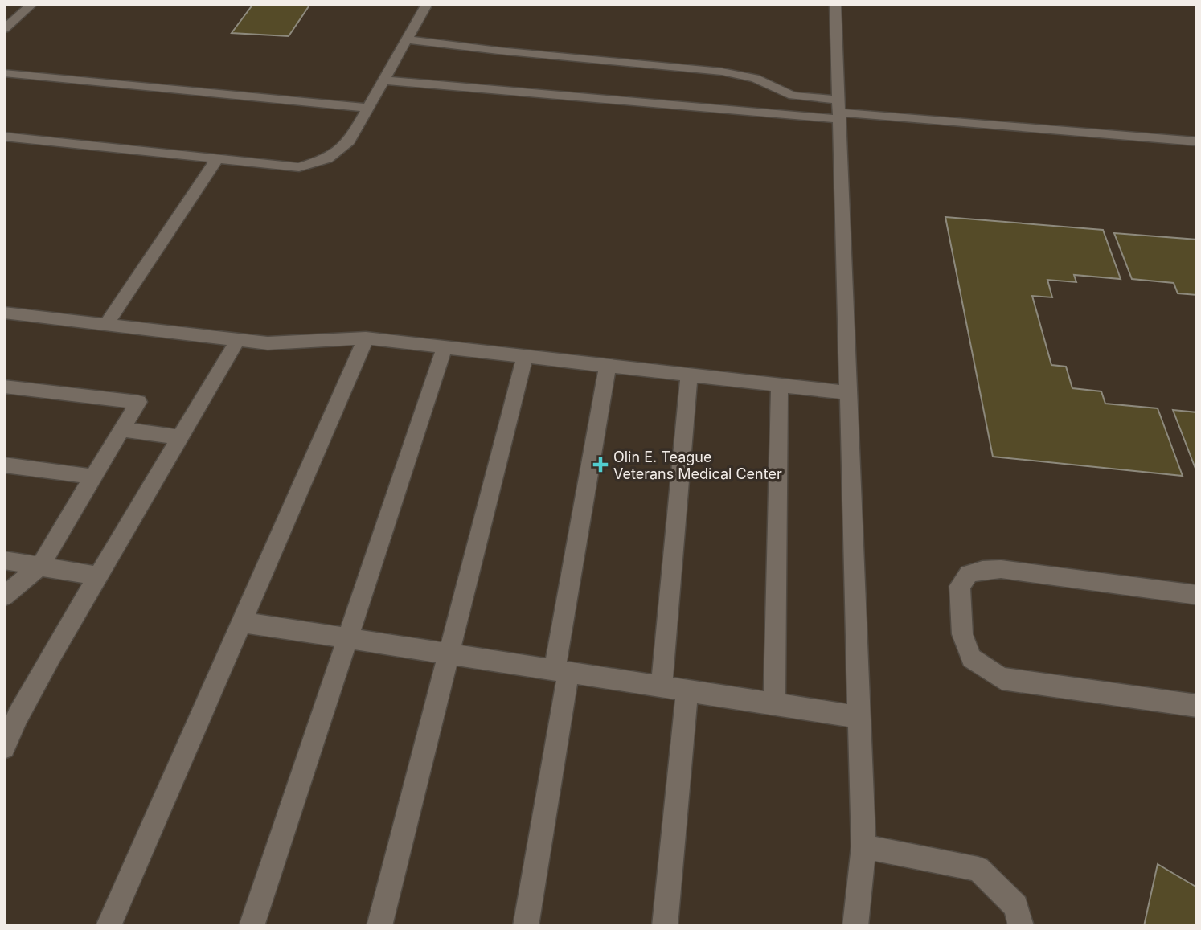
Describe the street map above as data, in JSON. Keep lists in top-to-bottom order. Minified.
{"places":{"health":["Olin E. Teague Veterans Medical Center"]}}
